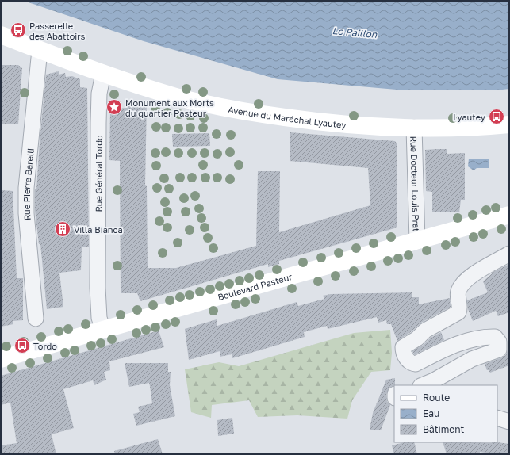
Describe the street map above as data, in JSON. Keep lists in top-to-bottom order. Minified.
{"streets":{"street":["Avenue du Maréchal Lyautey","Rue Général Tordo","Rue Docteur Louis Prat","Rue Pierre Barelli","Boulevard Pasteur"]},"crossings":[["Avenue du Maréchal Lyautey","Rue Général Tordo"],["Avenue du Maréchal Lyautey","Rue Docteur Louis Prat"],["Avenue du Maréchal Lyautey","Rue Pierre Barelli"],["Rue Général Tordo","Boulevard Pasteur"],["Rue Docteur Louis Prat","Boulevard Pasteur"]],"water":["Le Paillon"],"places":{"bus stop":["Passerelle des Abattoirs","Lyautey","Tordo"],"place":["Monument aux Morts du quartier Pasteur"],"building":["Villa Bianca"]},"legend":["Route","Eau","Bâtiment"]}
